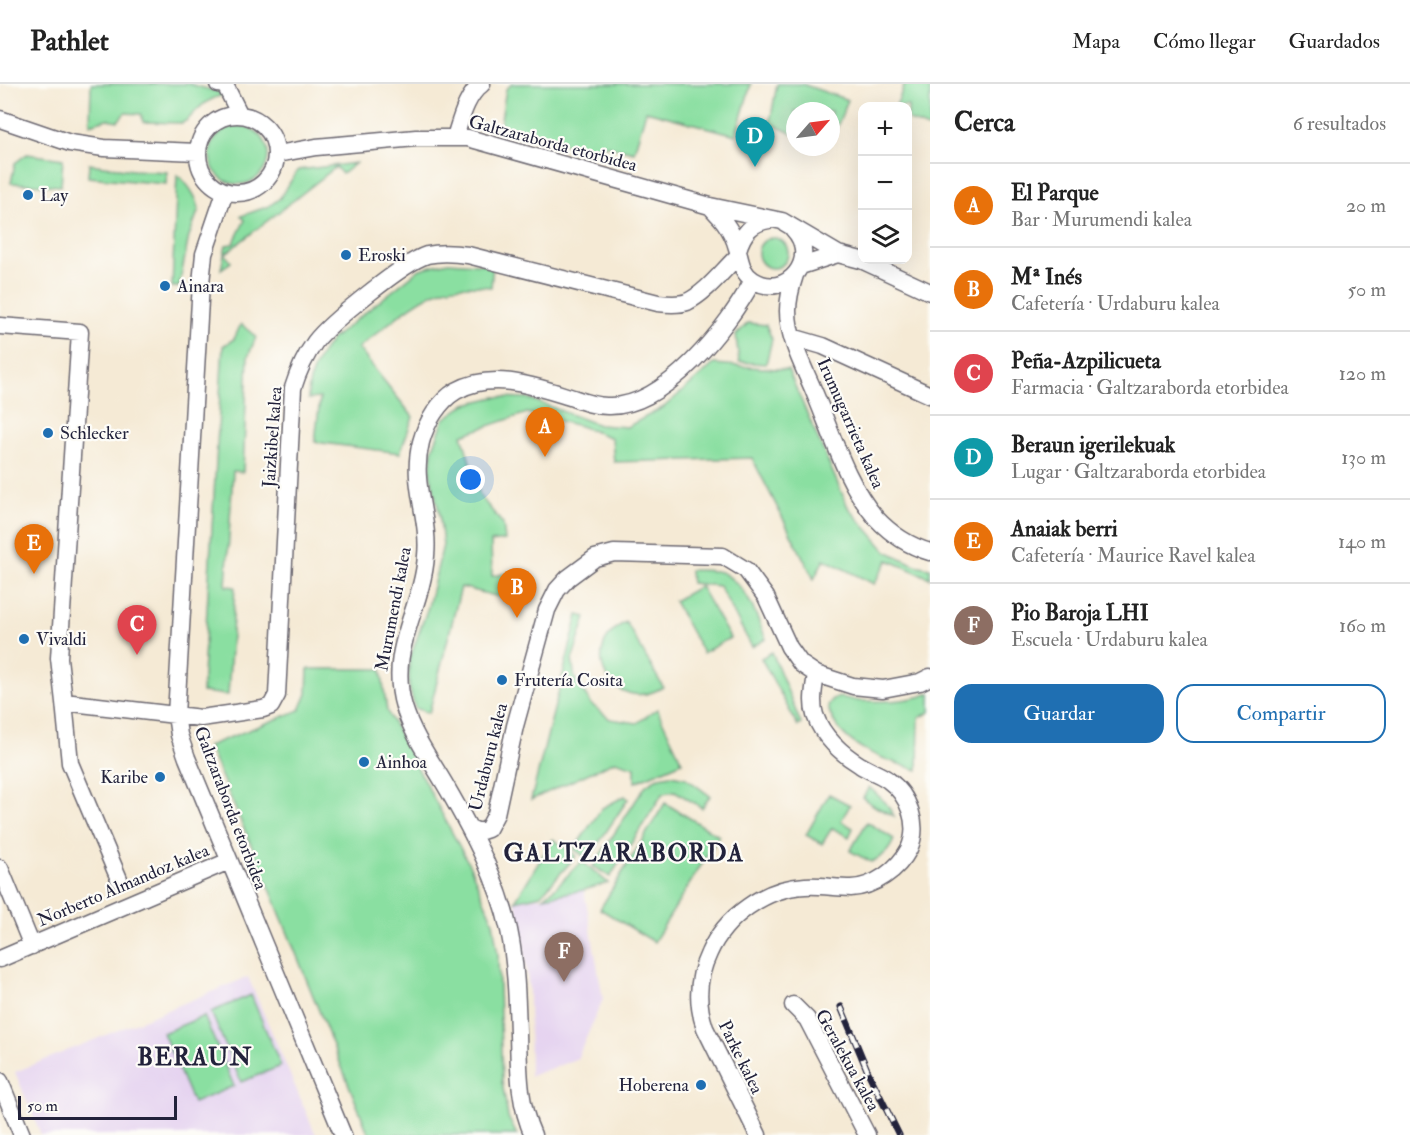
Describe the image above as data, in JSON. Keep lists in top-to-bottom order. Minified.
{"streets":{"street":["Galtzaraborda etorbidea","Irumugarrieta kalea","Jaizkibel kalea","Murumendi kalea","Urdaburu kalea","Norberto Almandoz kalea","Parke kalea","Geralekua kalea"]},"crossings":[["Galtzaraborda etorbidea","Irumugarrieta kalea"],["Galtzaraborda etorbidea","Jaizkibel kalea"],["Galtzaraborda etorbidea","Murumendi kalea"],["Galtzaraborda etorbidea","Norberto Almandoz kalea"],["Irumugarrieta kalea","Jaizkibel kalea"],["Irumugarrieta kalea","Murumendi kalea"],["Jaizkibel kalea","Murumendi kalea"],["Murumendi kalea","Urdaburu kalea"],["Urdaburu kalea","Parke kalea"]],"districts":["GALTZARABORDA","BERAUN"],"places":["Lay","Eroski","Ainara","Schlecker","Vivaldi","Frutería Cosita","Ainhoa","Karibe","Hoberena"],"scale_bar":"50 m","north":"top right","page":{"header":"Pathlet","nav":["Mapa","Cómo llegar","Guardados"],"heading":["Cerca","6 resultados"],"map_buttons":["+","−"],"pins":["D","A","E","B","C","F"],"list":[{"mark":"A","name":"El Parque","note":"Bar · Murumendi kalea","value":"20 m"},{"mark":"B","name":"Mª Inés","note":"Cafetería · Urdaburu kalea","value":"50 m"},{"mark":"C","name":"Peña-Azpilicueta","note":"Farmacia · Galtzaraborda etorbidea","value":"120 m"},{"mark":"D","name":"Beraun igerilekuak","note":"Lugar · Galtzaraborda etorbidea","value":"130 m"},{"mark":"E","name":"Anaiak berri","note":"Cafetería · Maurice Ravel kalea","value":"140 m"},{"mark":"F","name":"Pio Baroja LHI","note":"Escuela · Urdaburu kalea","value":"160 m"}],"buttons":["Guardar","Compartir"],"scale":"50 m"}}
